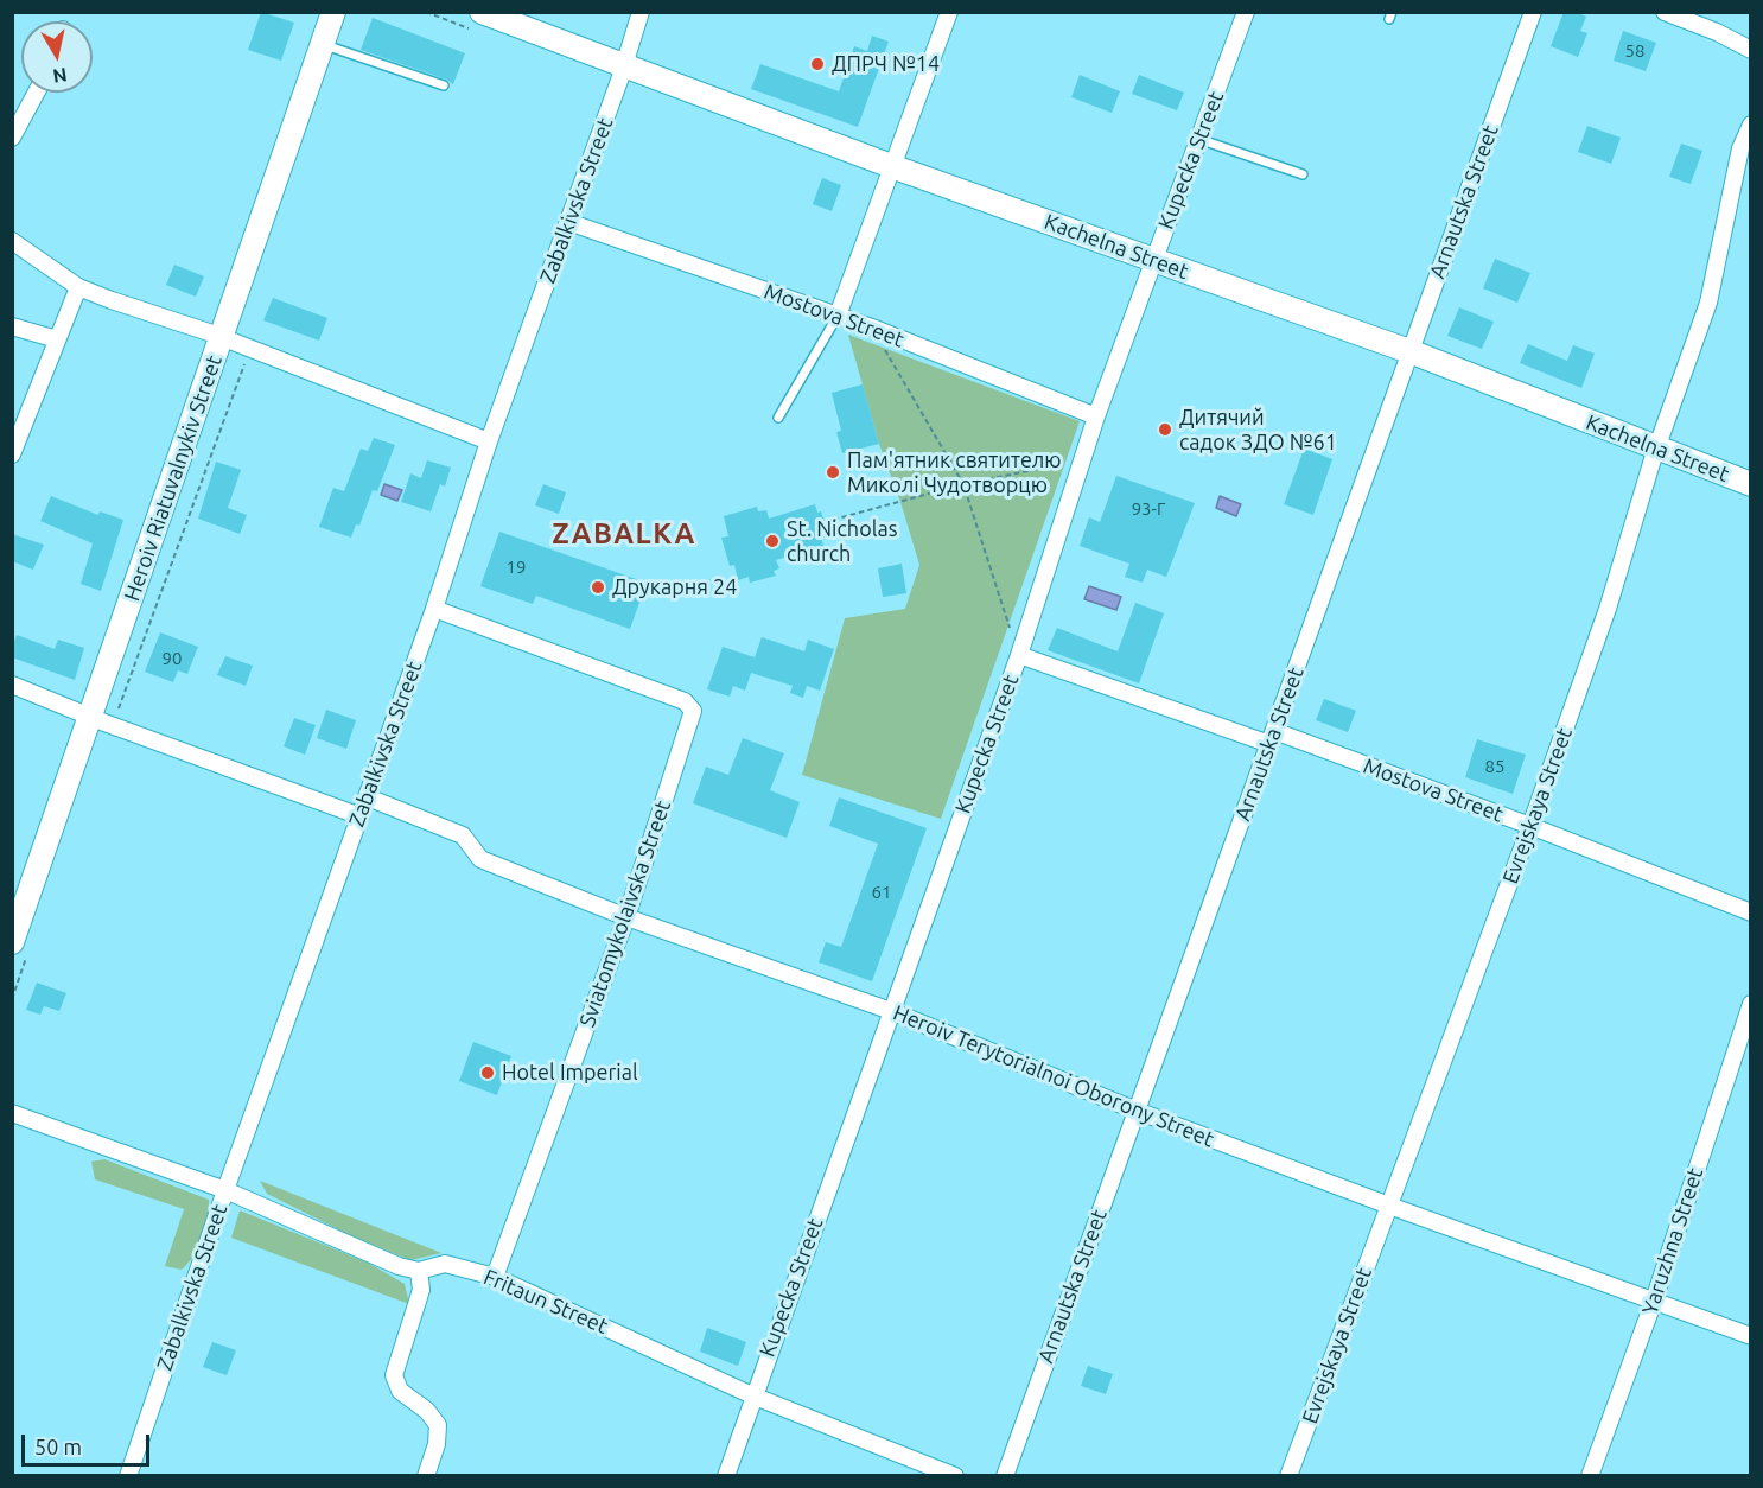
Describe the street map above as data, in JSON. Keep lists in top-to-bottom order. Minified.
{"streets":{"street":["Kupecka Street","Zabalkivska Street","Arnautska Street","Kachelna Street","Mostova Street","Heroiv Riatuvalnykiv Street","Evrejskaya Street","Sviatomykolaivska Street","Heroiv Terytorialnoi Oborony Street","Yaruzhna Street","Fritaun Street"]},"crossings":[["Kupecka Street","Kachelna Street"],["Kupecka Street","Mostova Street"],["Kupecka Street","Heroiv Terytorialnoi Oborony Street"],["Kupecka Street","Fritaun Street"],["Zabalkivska Street","Kachelna Street"],["Zabalkivska Street","Mostova Street"],["Zabalkivska Street","Sviatomykolaivska Street"],["Zabalkivska Street","Heroiv Terytorialnoi Oborony Street"],["Zabalkivska Street","Fritaun Street"],["Arnautska Street","Kachelna Street"],["Arnautska Street","Mostova Street"],["Arnautska Street","Heroiv Terytorialnoi Oborony Street"],["Kachelna Street","Evrejskaya Street"],["Mostova Street","Evrejskaya Street"],["Evrejskaya Street","Heroiv Terytorialnoi Oborony Street"],["Sviatomykolaivska Street","Heroiv Terytorialnoi Oborony Street"],["Sviatomykolaivska Street","Fritaun Street"],["Heroiv Terytorialnoi Oborony Street","Yaruzhna Street"]],"districts":["ZABALKA"],"places":["ДПРЧ №14","Дитячий садок ЗДО №61","Пам'ятник святителю Миколі Чудотворцю","St. Nicholas church","Друкарня 24","Hotel Imperial"],"house_numbers":["58","93-Г","19","90","85","61"],"scale_bar":"50 m","north":"bottom"}
